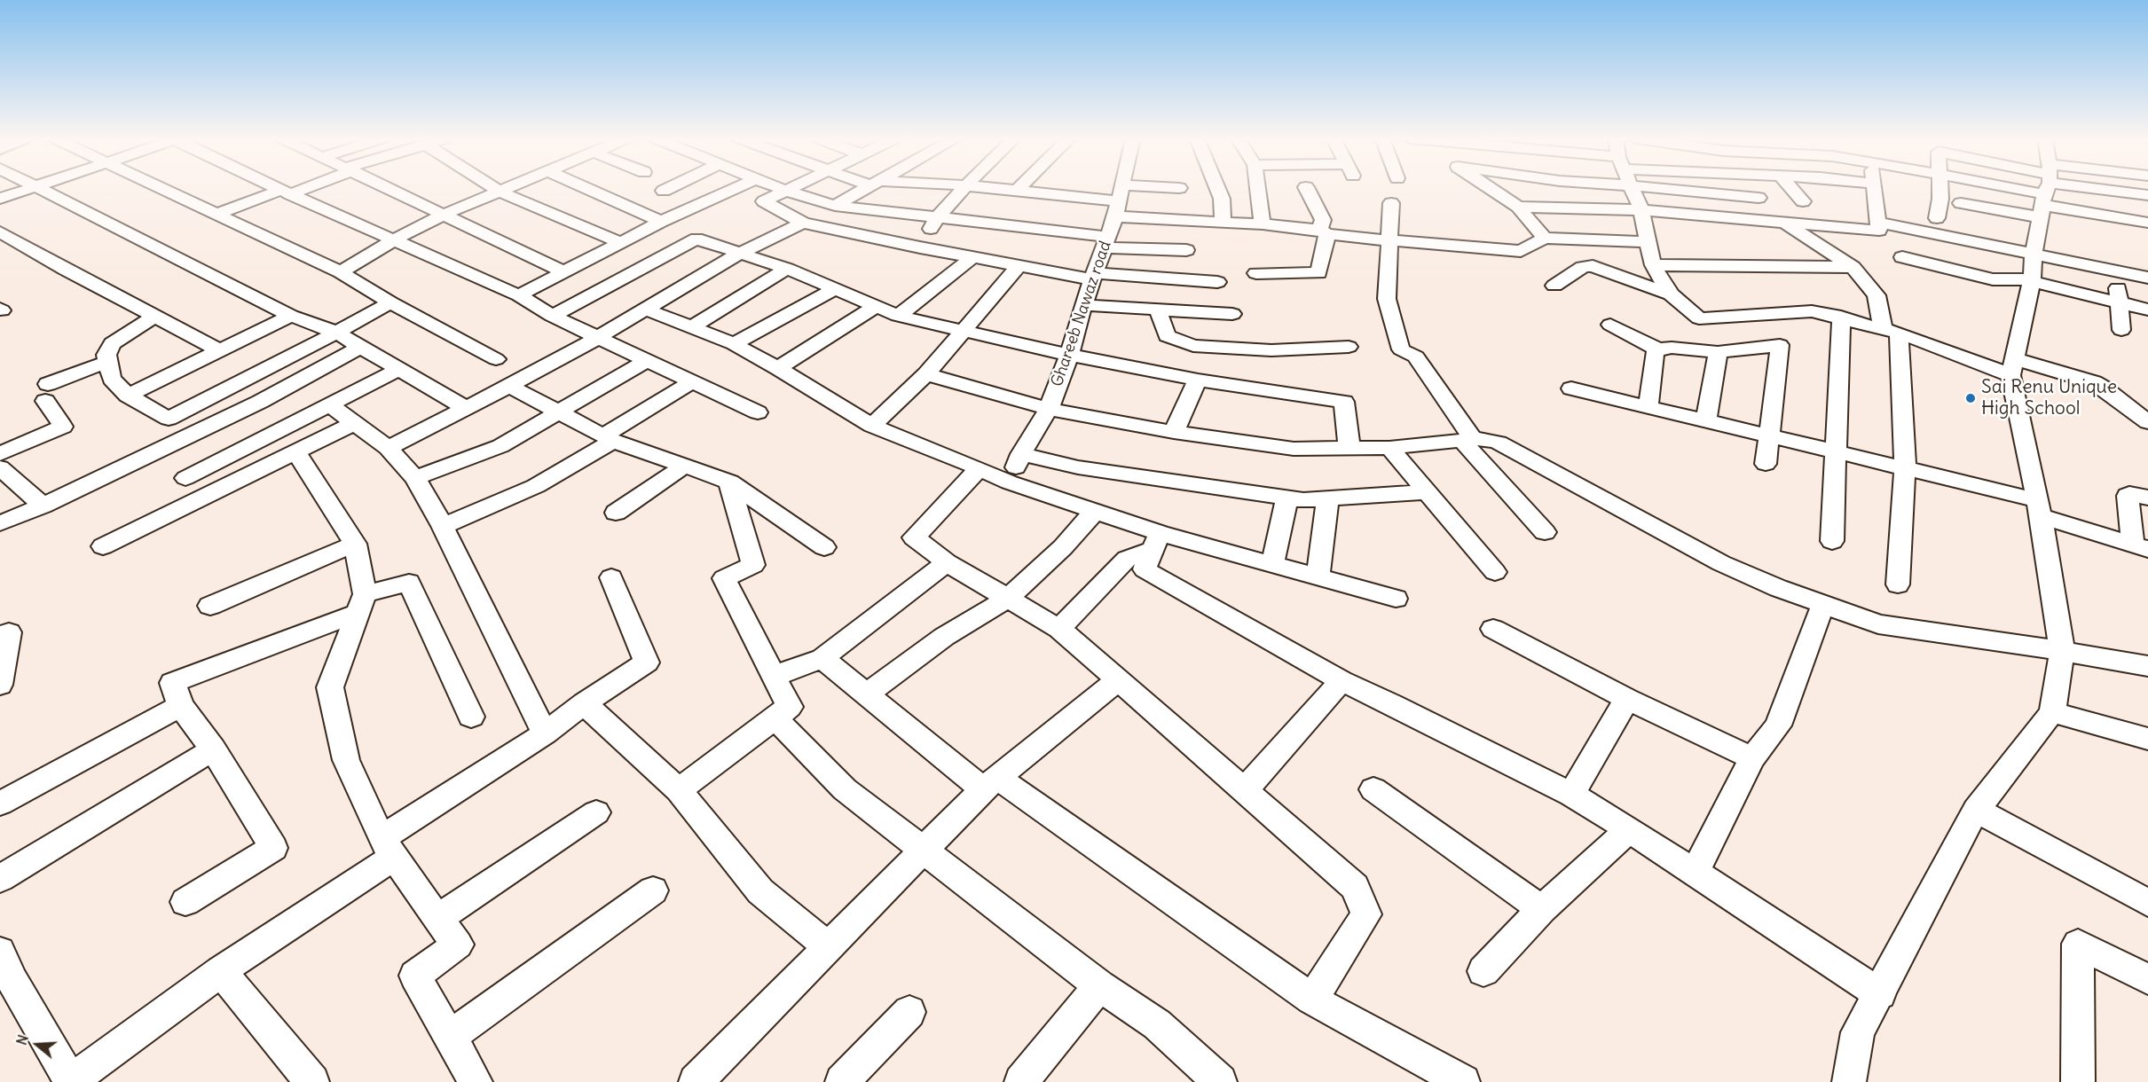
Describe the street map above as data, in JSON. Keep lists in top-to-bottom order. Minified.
{"streets":{"street":["Ghareeb Nawaz road"]},"places":["Sai Renu Unique High School"],"north":"left"}
